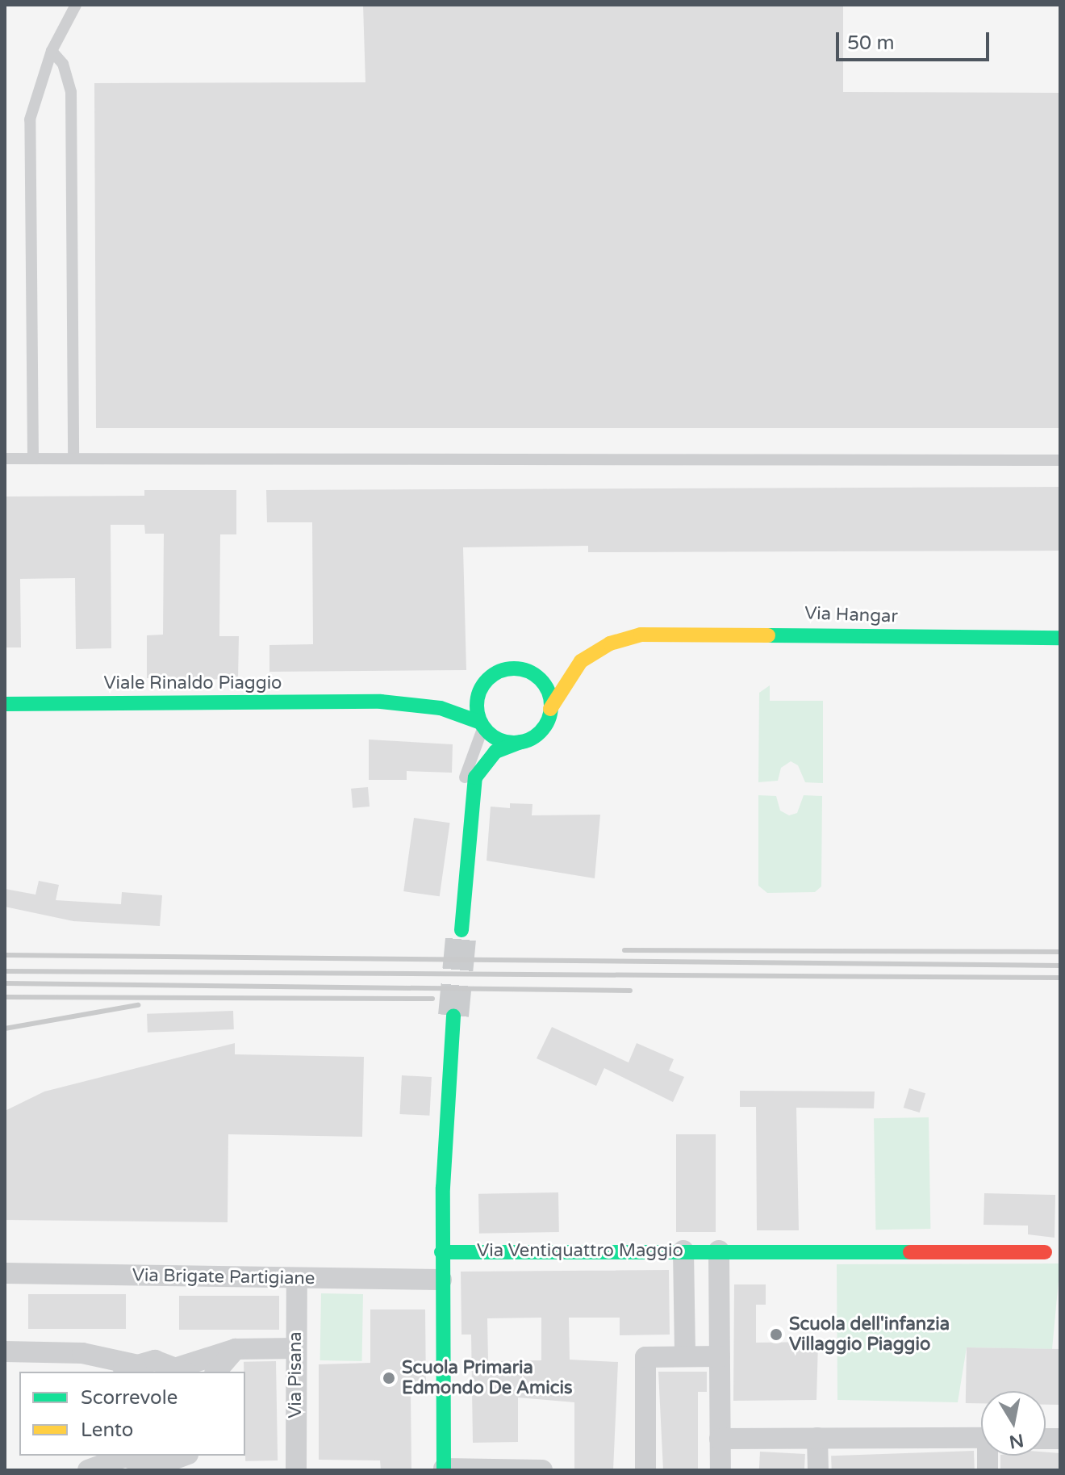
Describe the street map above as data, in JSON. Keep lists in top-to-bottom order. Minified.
{"streets":{"street":["Via Hangar","Viale Rinaldo Piaggio","Via Ventiquattro Maggio","Via Brigate Partigiane","Via Pisana"]},"crossings":[["Via Hangar","Viale Rinaldo Piaggio"],["Via Brigate Partigiane","Via Pisana"]],"places":["Scuola dell'infanzia Villaggio Piaggio","Scuola Primaria Edmondo De Amicis"],"legend":["Scorrevole","Lento"],"scale_bar":"50 m","north":"bottom"}
